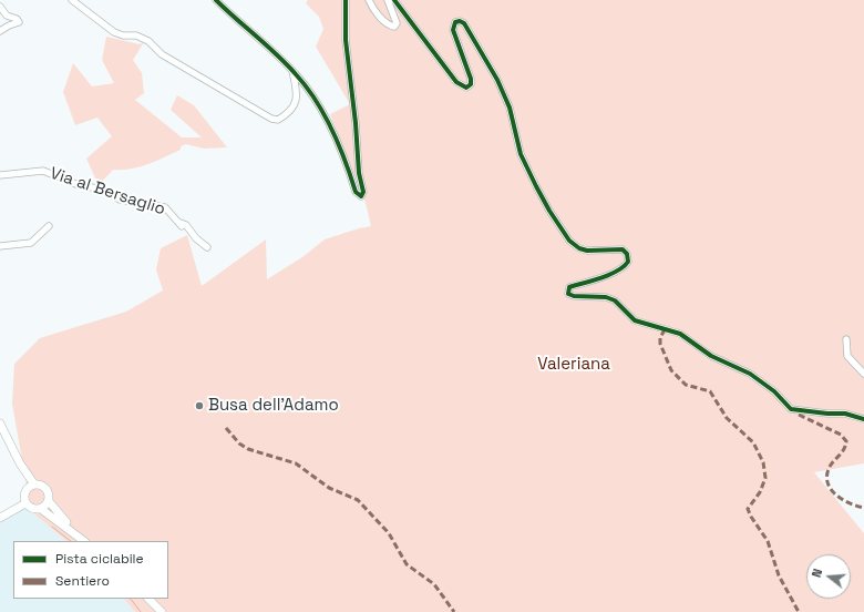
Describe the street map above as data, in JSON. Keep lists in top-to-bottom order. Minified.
{"streets":{"street":["Via al Bersaglio"]},"parks":["Valeriana"],"places":["Busa dell'Adamo"],"legend":["Pista ciclabile","Sentiero"],"north":"left"}
